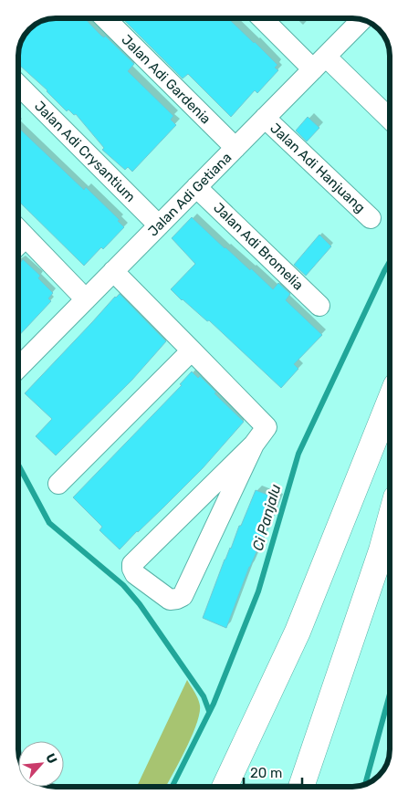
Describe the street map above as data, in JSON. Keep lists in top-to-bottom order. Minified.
{"streets":{"street":["Jalan Adi Gardenia","Jalan Adi Crysantium","Jalan Adi Hanjuang","Jalan Adi Getiana","Jalan Adi Bromelia"]},"crossings":[["Jalan Adi Gardenia","Jalan Adi Getiana"],["Jalan Adi Crysantium","Jalan Adi Getiana"],["Jalan Adi Hanjuang","Jalan Adi Getiana"],["Jalan Adi Getiana","Jalan Adi Bromelia"]],"water":["Ci Panjalu"],"scale_bar":"20 m","north":"top right"}
